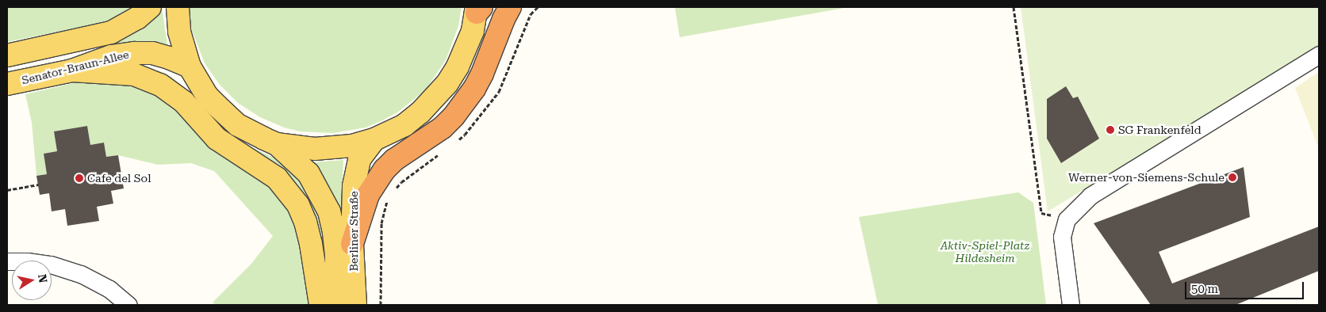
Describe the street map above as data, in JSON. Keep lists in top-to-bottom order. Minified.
{"streets":{"main road":["Senator-Braun-Allee","Berliner Straße"]},"parks":["Aktiv-Spiel-Platz Hildesheim"],"places":["SG Frankenfeld","Werner-von-Siemens-Schule","Cafe del Sol"],"scale_bar":"50 m","north":"right"}
